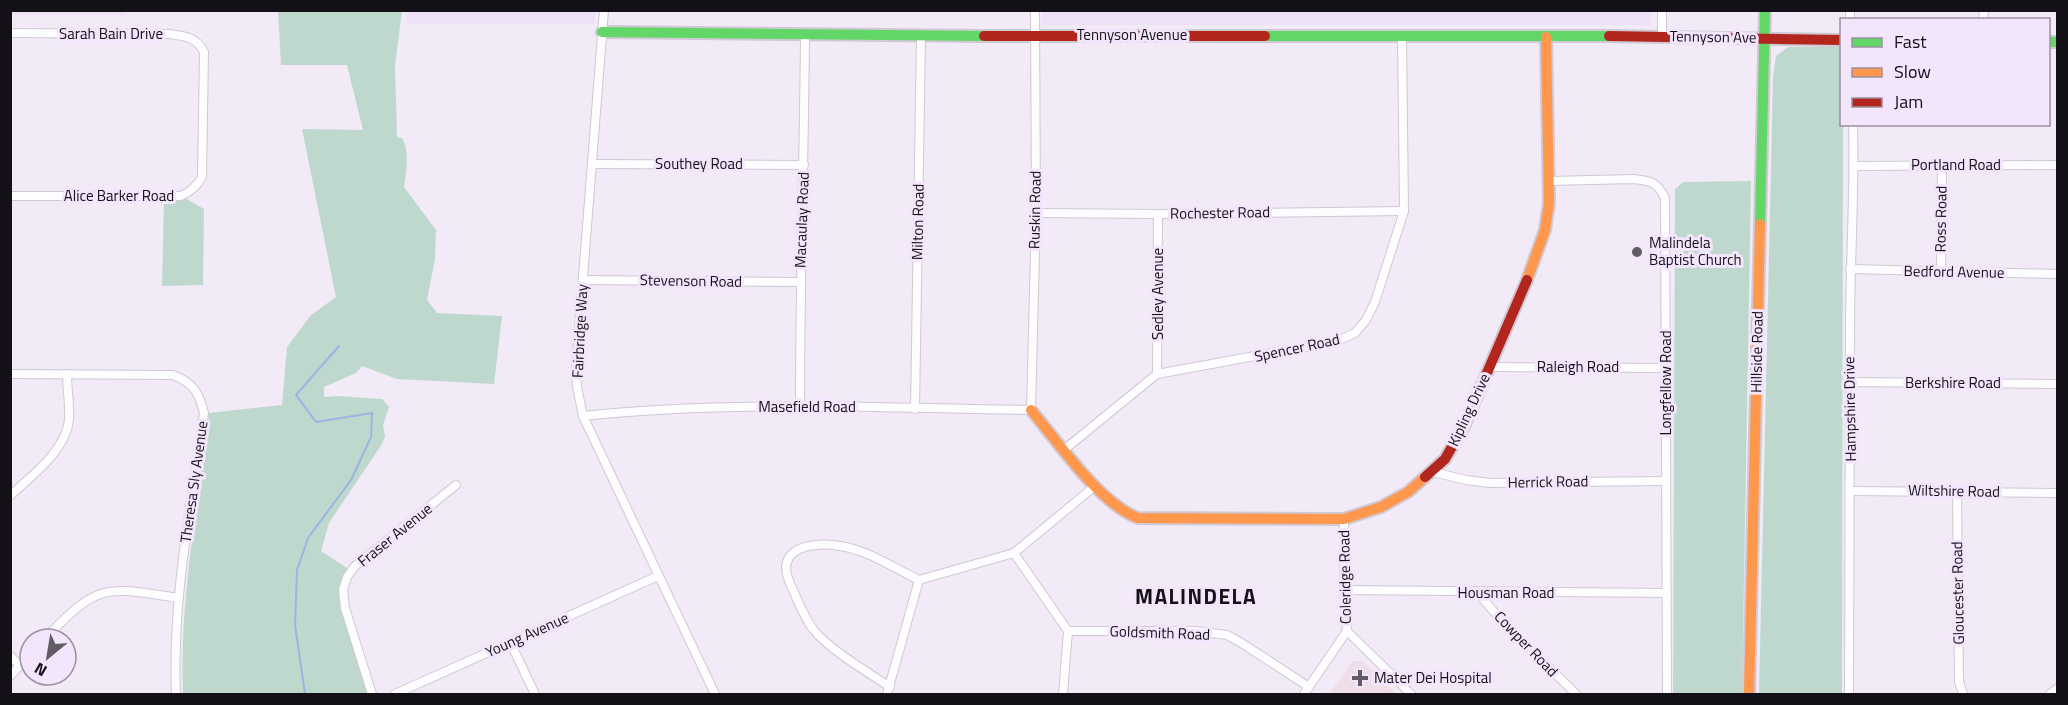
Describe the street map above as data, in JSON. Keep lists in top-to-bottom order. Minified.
{"streets":{"street":["Sarah Bain Drive","Tennyson Avenue","Tennyson Ave","Southey Road","Portland Road","Alice Barker Road","Ruskin Road","Rochester Road","Ross Road","Macaulay Road","Milton Road","Bedford Avenue","Stevenson Road","Sedley Avenue","Fairbridge Way","Spencer Road","Hillside Road","Raleigh Road","Longfellow Road","Berkshire Road","Masefield Road","Hampshire Drive","Kipling Drive","Theresa Sly Avenue","Herrick Road","Wiltshire Road","Fraser Avenue","Coleridge Road","Housman Road","Gloucester Road","Goldsmith Road","Young Avenue","Cowper Road"]},"crossings":[["Sarah Bain Drive","Alice Barker Road"],["Tennyson Avenue","Tennyson Ave"],["Tennyson Avenue","Ruskin Road"],["Tennyson Avenue","Macaulay Road"],["Tennyson Avenue","Milton Road"],["Tennyson Avenue","Fairbridge Way"],["Tennyson Avenue","Spencer Road"],["Tennyson Avenue","Kipling Drive"],["Tennyson Ave","Hillside Road"],["Southey Road","Macaulay Road"],["Southey Road","Fairbridge Way"],["Portland Road","Ross Road"],["Portland Road","Hampshire Drive"],["Ruskin Road","Rochester Road"],["Ruskin Road","Masefield Road"],["Ruskin Road","Kipling Drive"],["Rochester Road","Sedley Avenue"],["Rochester Road","Spencer Road"],["Ross Road","Bedford Avenue"],["Macaulay Road","Stevenson Road"],["Macaulay Road","Masefield Road"],["Milton Road","Masefield Road"],["Bedford Avenue","Hampshire Drive"],["Stevenson Road","Fairbridge Way"],["Sedley Avenue","Spencer Road"],["Fairbridge Way","Masefield Road"],["Fairbridge Way","Young Avenue"],["Spencer Road","Kipling Drive"],["Raleigh Road","Longfellow Road"],["Raleigh Road","Kipling Drive"],["Longfellow Road","Kipling Drive"],["Longfellow Road","Herrick Road"],["Longfellow Road","Housman Road"],["Berkshire Road","Hampshire Drive"],["Masefield Road","Kipling Drive"],["Hampshire Drive","Wiltshire Road"],["Kipling Drive","Herrick Road"],["Kipling Drive","Coleridge Road"],["Wiltshire Road","Gloucester Road"],["Coleridge Road","Housman Road"],["Coleridge Road","Goldsmith Road"],["Housman Road","Cowper Road"]],"districts":["MALINDELA"],"places":{"other":["Malindela Baptist Church"],"health":["Mater Dei Hospital"]},"legend":["Fast","Slow","Jam"],"north":"bottom left"}
